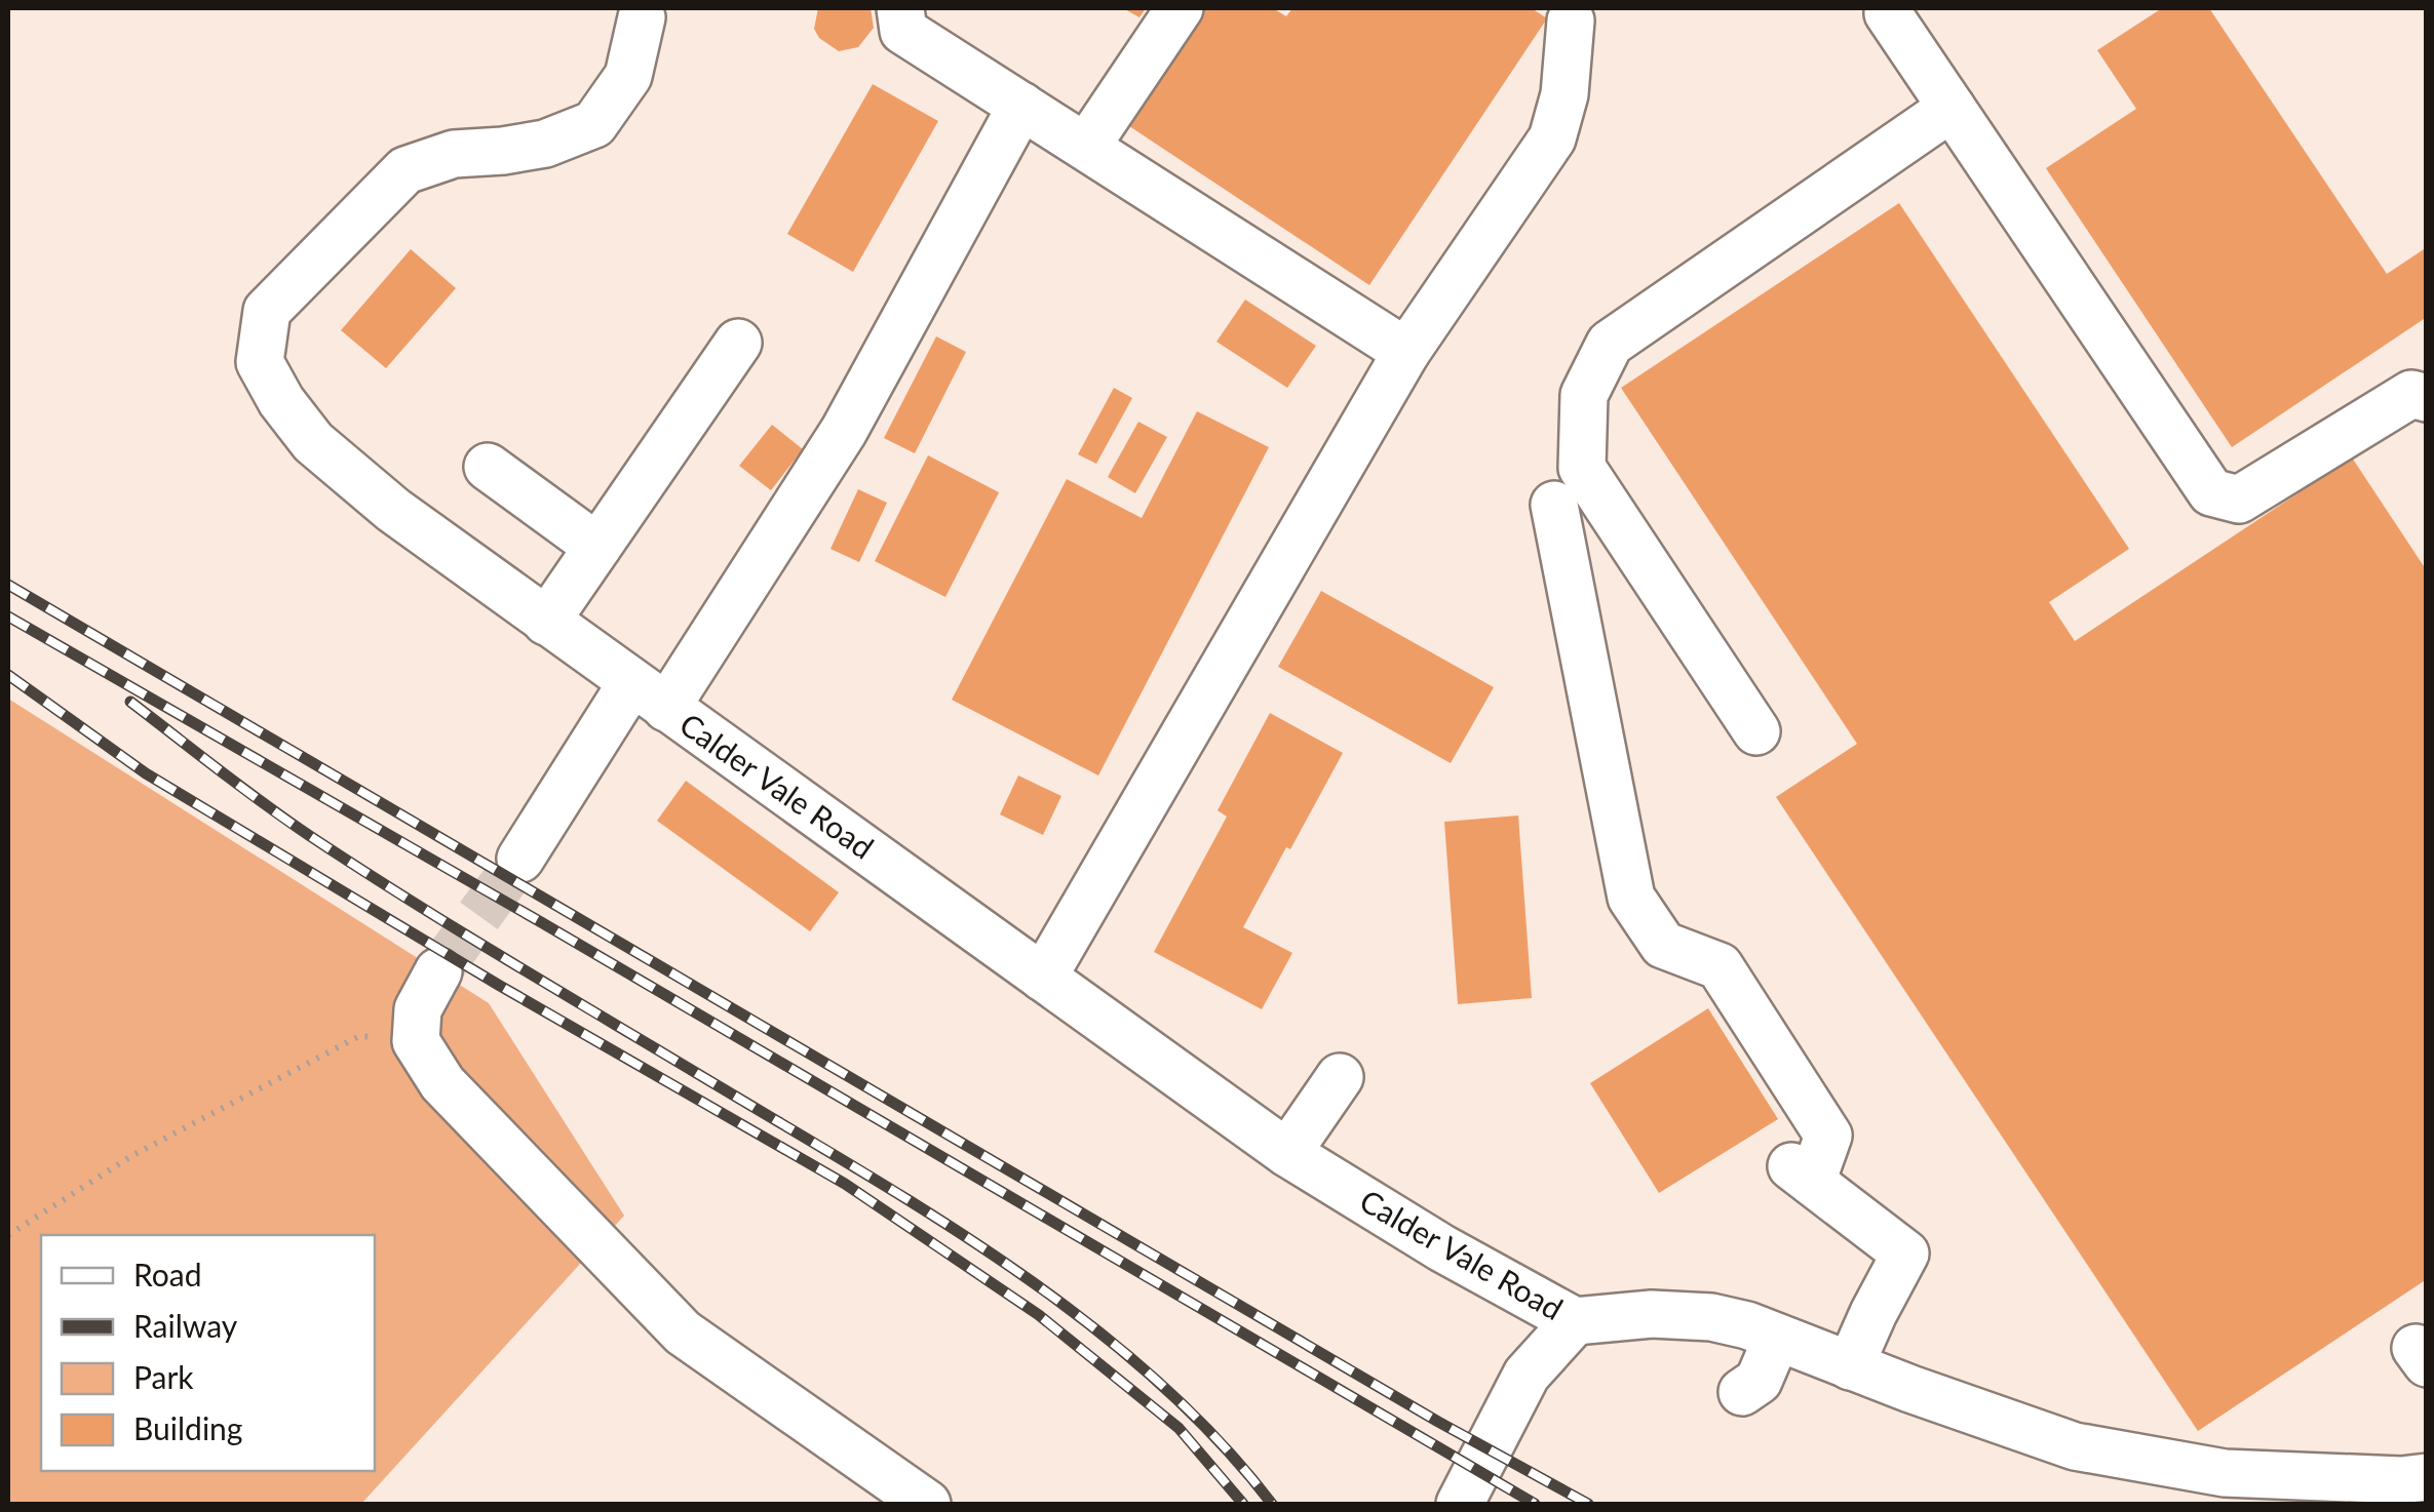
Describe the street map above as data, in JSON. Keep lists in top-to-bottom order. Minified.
{"streets":{"street":["Calder Vale Road"]},"legend":["Road","Railway","Park","Building"]}
